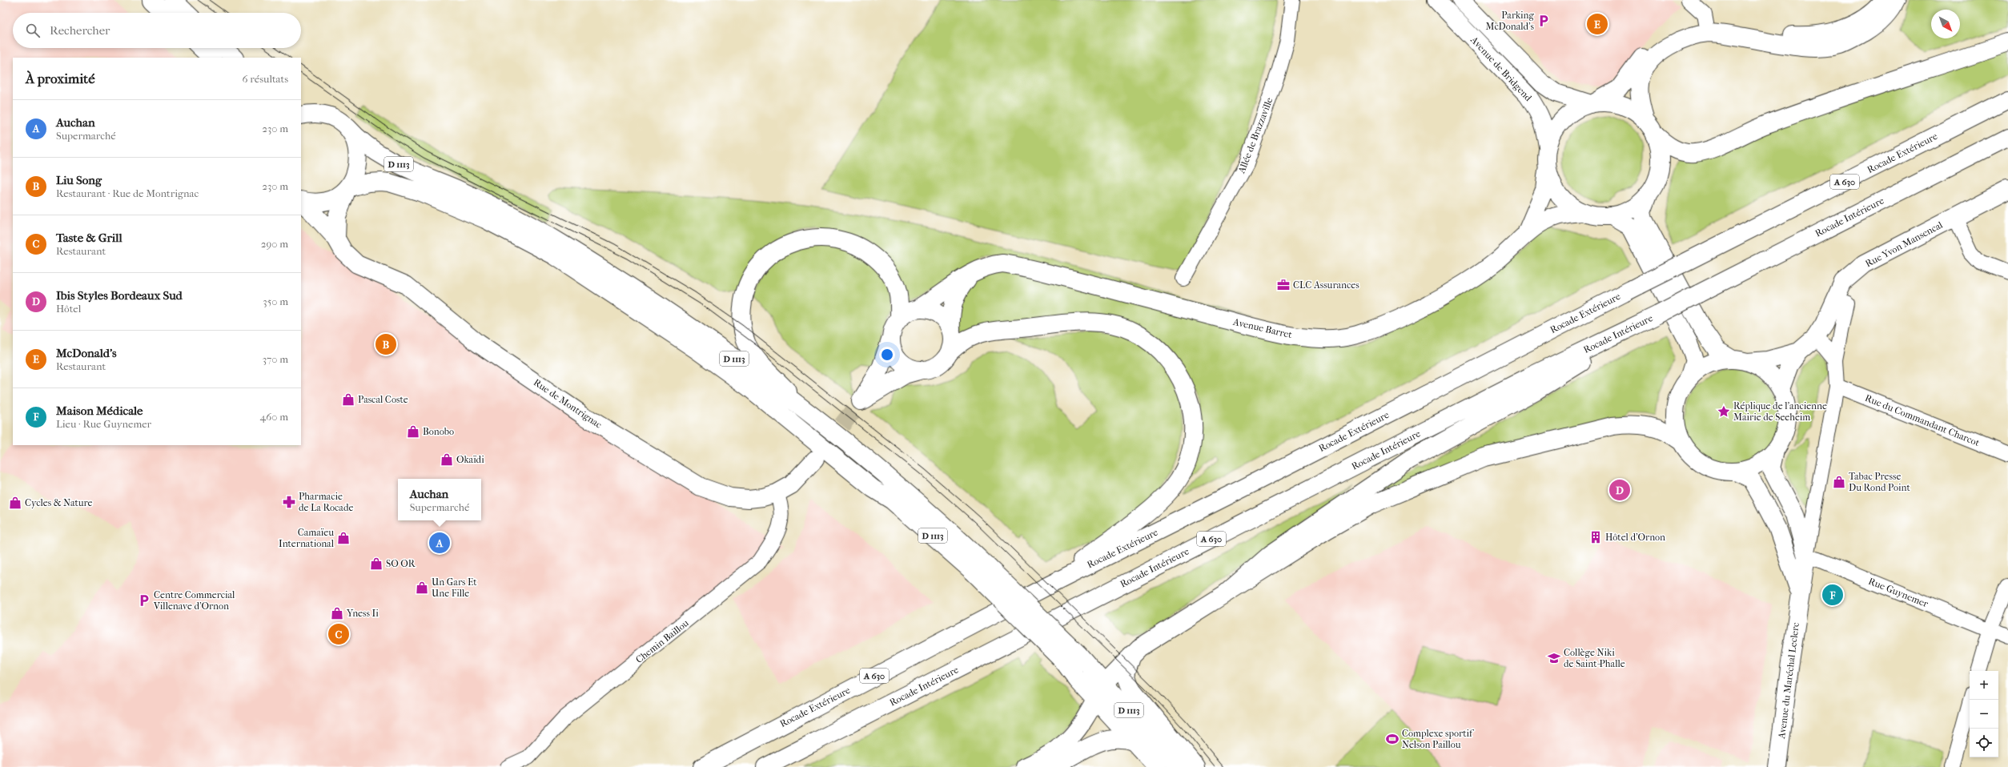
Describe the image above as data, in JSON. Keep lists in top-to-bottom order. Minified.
{"streets":{"main road":["Avenue de Bridgend","Rocade Extérieure","D 1113","A 630","Rocade Intérieure","Rue Yvon Mansencal","Avenue Barret","Rue de Montrignac","Avenue du Maréchal Leclerc"],"street":["Allée de Brazzaville","Rue du Commandant Charcot","Rue Guynemer","Chemin Baillou"]},"crossings":[["Avenue de Bridgend","Avenue Barret"],["Rue Yvon Mansencal","Avenue du Maréchal Leclerc"],["Rue de Montrignac","Chemin Baillou"],["Rue Guynemer","Avenue du Maréchal Leclerc"]],"places":{"parking":["Parking McDonald's","Centre Commercial Villenave d'Ornon"],"office":["CLC Assurances"],"shop":["Pascal Coste","Bonobo","Okaïdi","Tabac Presse Du Rond Point","Cycles & Nature","Camaïeu International","SO OR","Un Gars Et Une Fille","Yness Ii"],"place":["Réplique de l'ancienne Mairie de Seeheim"],"pharmacy":["Pharmacie de La Rocade"],"building":["Hôtel d'Ornon"],"school or university":["Collège Niki de Saint-Phalle"],"sports":["Complexe sportif Nelson Paillou"]},"north":"bottom right","page":{"pins":["E","B","D","A","F","C"],"search":"Rechercher","heading":["À proximité","6 résultats"],"list":[{"mark":"A","name":"Auchan","note":"Supermarché","value":"230 m"},{"mark":"B","name":"Liu Song","note":"Restaurant · Rue de Montrignac","value":"230 m"},{"mark":"C","name":"Taste & Grill","note":"Restaurant","value":"290 m"},{"mark":"D","name":"Ibis Styles Bordeaux Sud","note":"Hôtel","value":"350 m"},{"mark":"E","name":"McDonald's","note":"Restaurant","value":"370 m"},{"mark":"F","name":"Maison Médicale","note":"Lieu · Rue Guynemer","value":"460 m"}],"popup":["Auchan","Supermarché"],"map_buttons":["+","−"]}}
